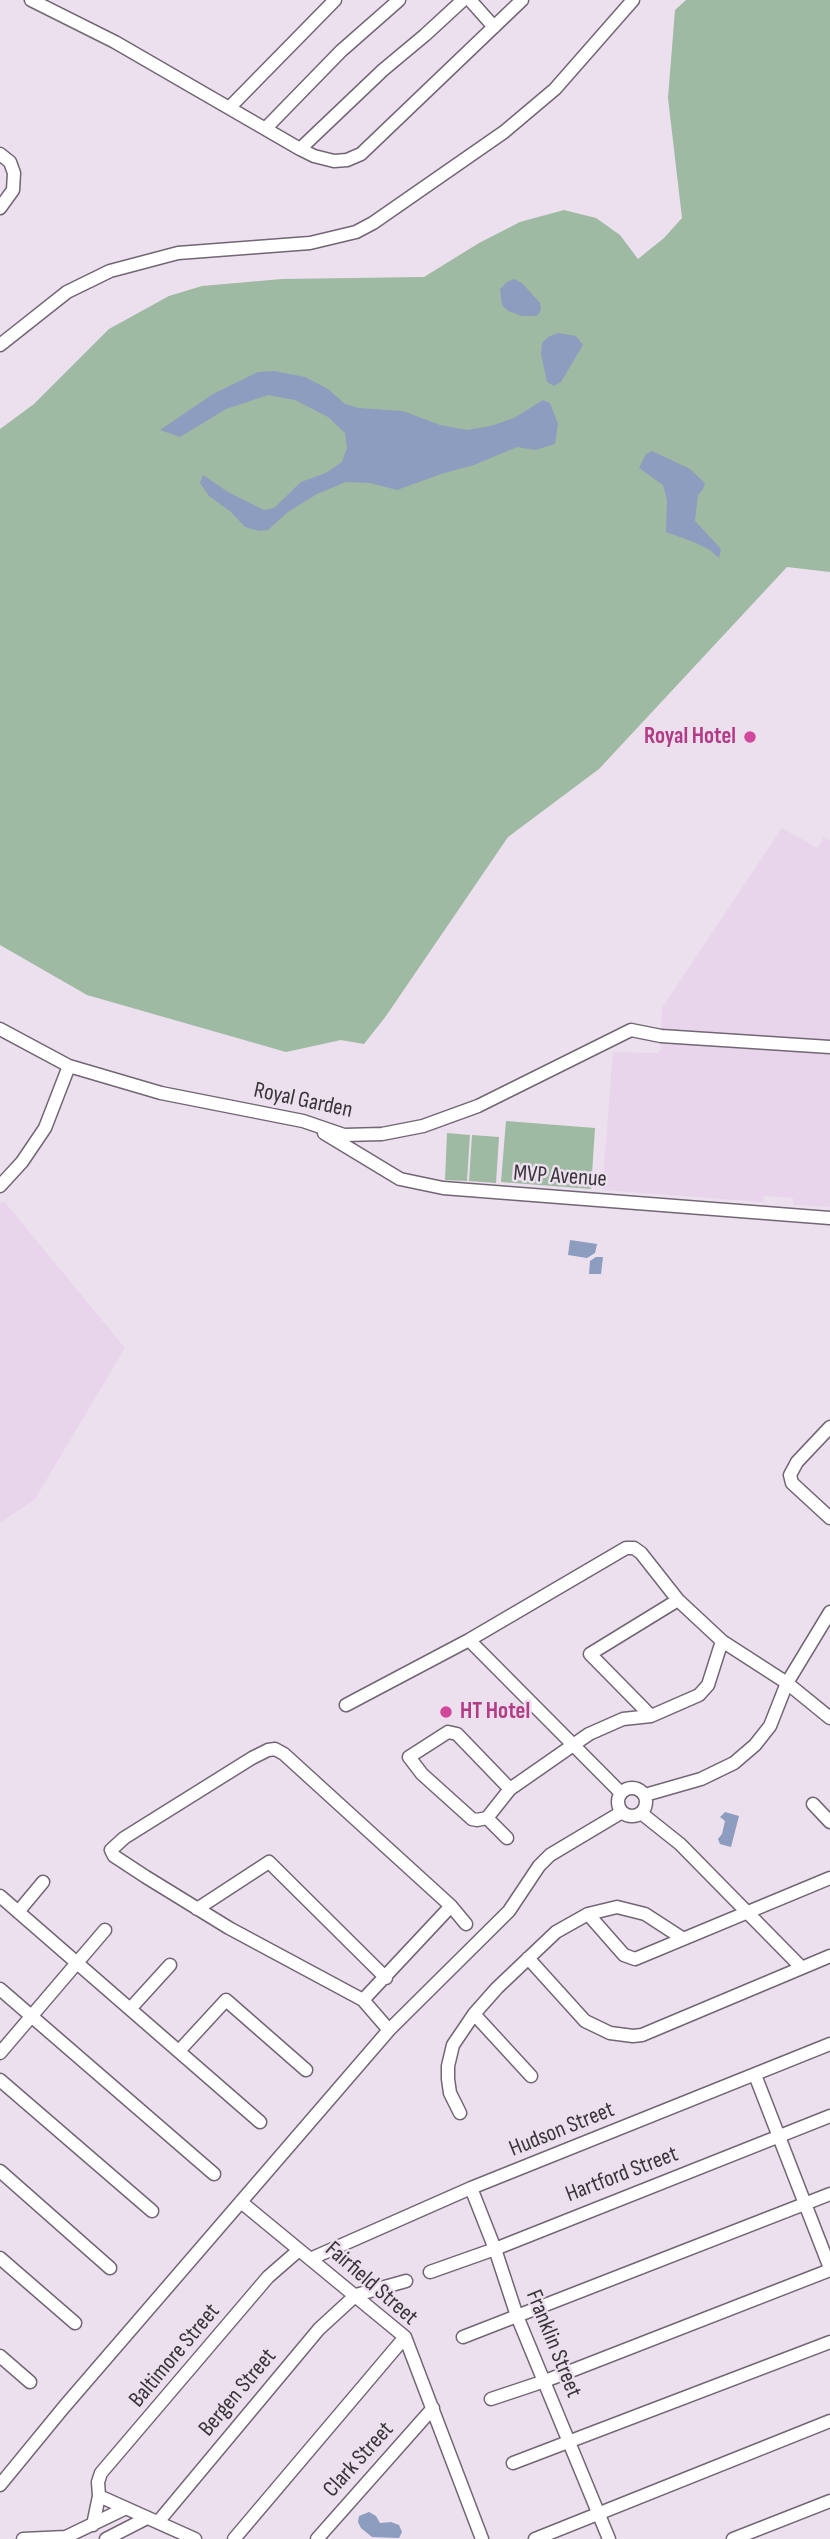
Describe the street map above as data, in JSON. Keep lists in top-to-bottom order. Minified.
{"streets":{"street":["Royal Garden","MVP Avenue","Hudson Street","Hartford Street","Fairfield Street","Franklin Street","Baltimore Street","Bergen Street","Clark Street"]},"crossings":[["Royal Garden","MVP Avenue"],["Hudson Street","Fairfield Street"],["Hudson Street","Franklin Street"],["Hartford Street","Franklin Street"],["Fairfield Street","Baltimore Street"],["Fairfield Street","Bergen Street"],["Fairfield Street","Clark Street"]],"places":["Royal Hotel","HT Hotel"]}
